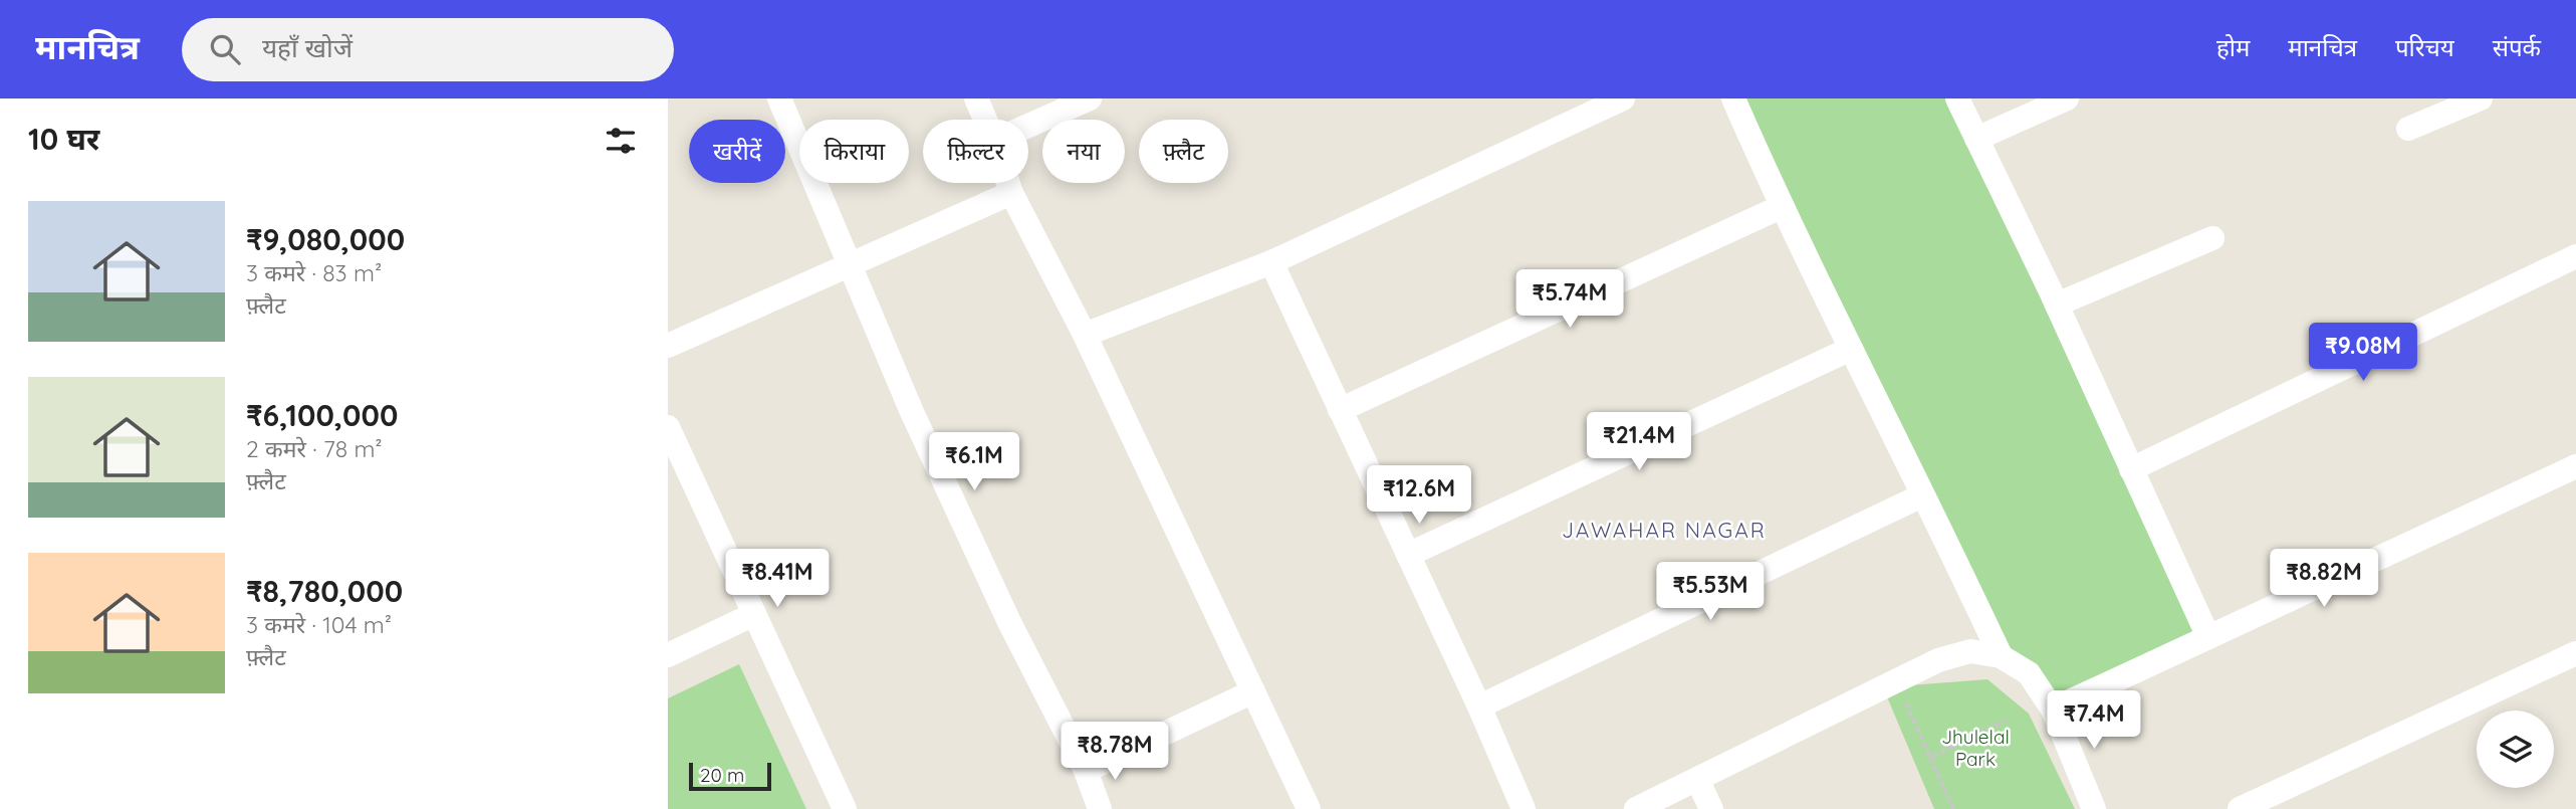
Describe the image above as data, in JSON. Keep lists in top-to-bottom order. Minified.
{"districts":["JAWAHAR NAGAR"],"parks":["Jhulelal Park"],"scale_bar":"20 m","page":{"header":"मानचित्र","search":"यहाँ खोजें","nav":["होम","मानचित्र","परिचय","संपर्क"],"heading":"10 घर","chip":["खरीदें","किराया","फ़िल्टर","नया","फ़्लैट"],"list":[{"name":"₹9,080,000","note":"3 कमरे · 83 m² · फ़्लैट"},{"name":"₹6,100,000","note":"2 कमरे · 78 m² · फ़्लैट"},{"name":"₹8,780,000","note":"3 कमरे · 104 m² · फ़्लैट"}],"price":["₹5.74M","₹9.08M","₹21.4M","₹6.1M","₹12.6M","₹8.41M","₹8.82M","₹5.53M","₹7.4M","₹8.78M"],"scale":"20 m"}}
